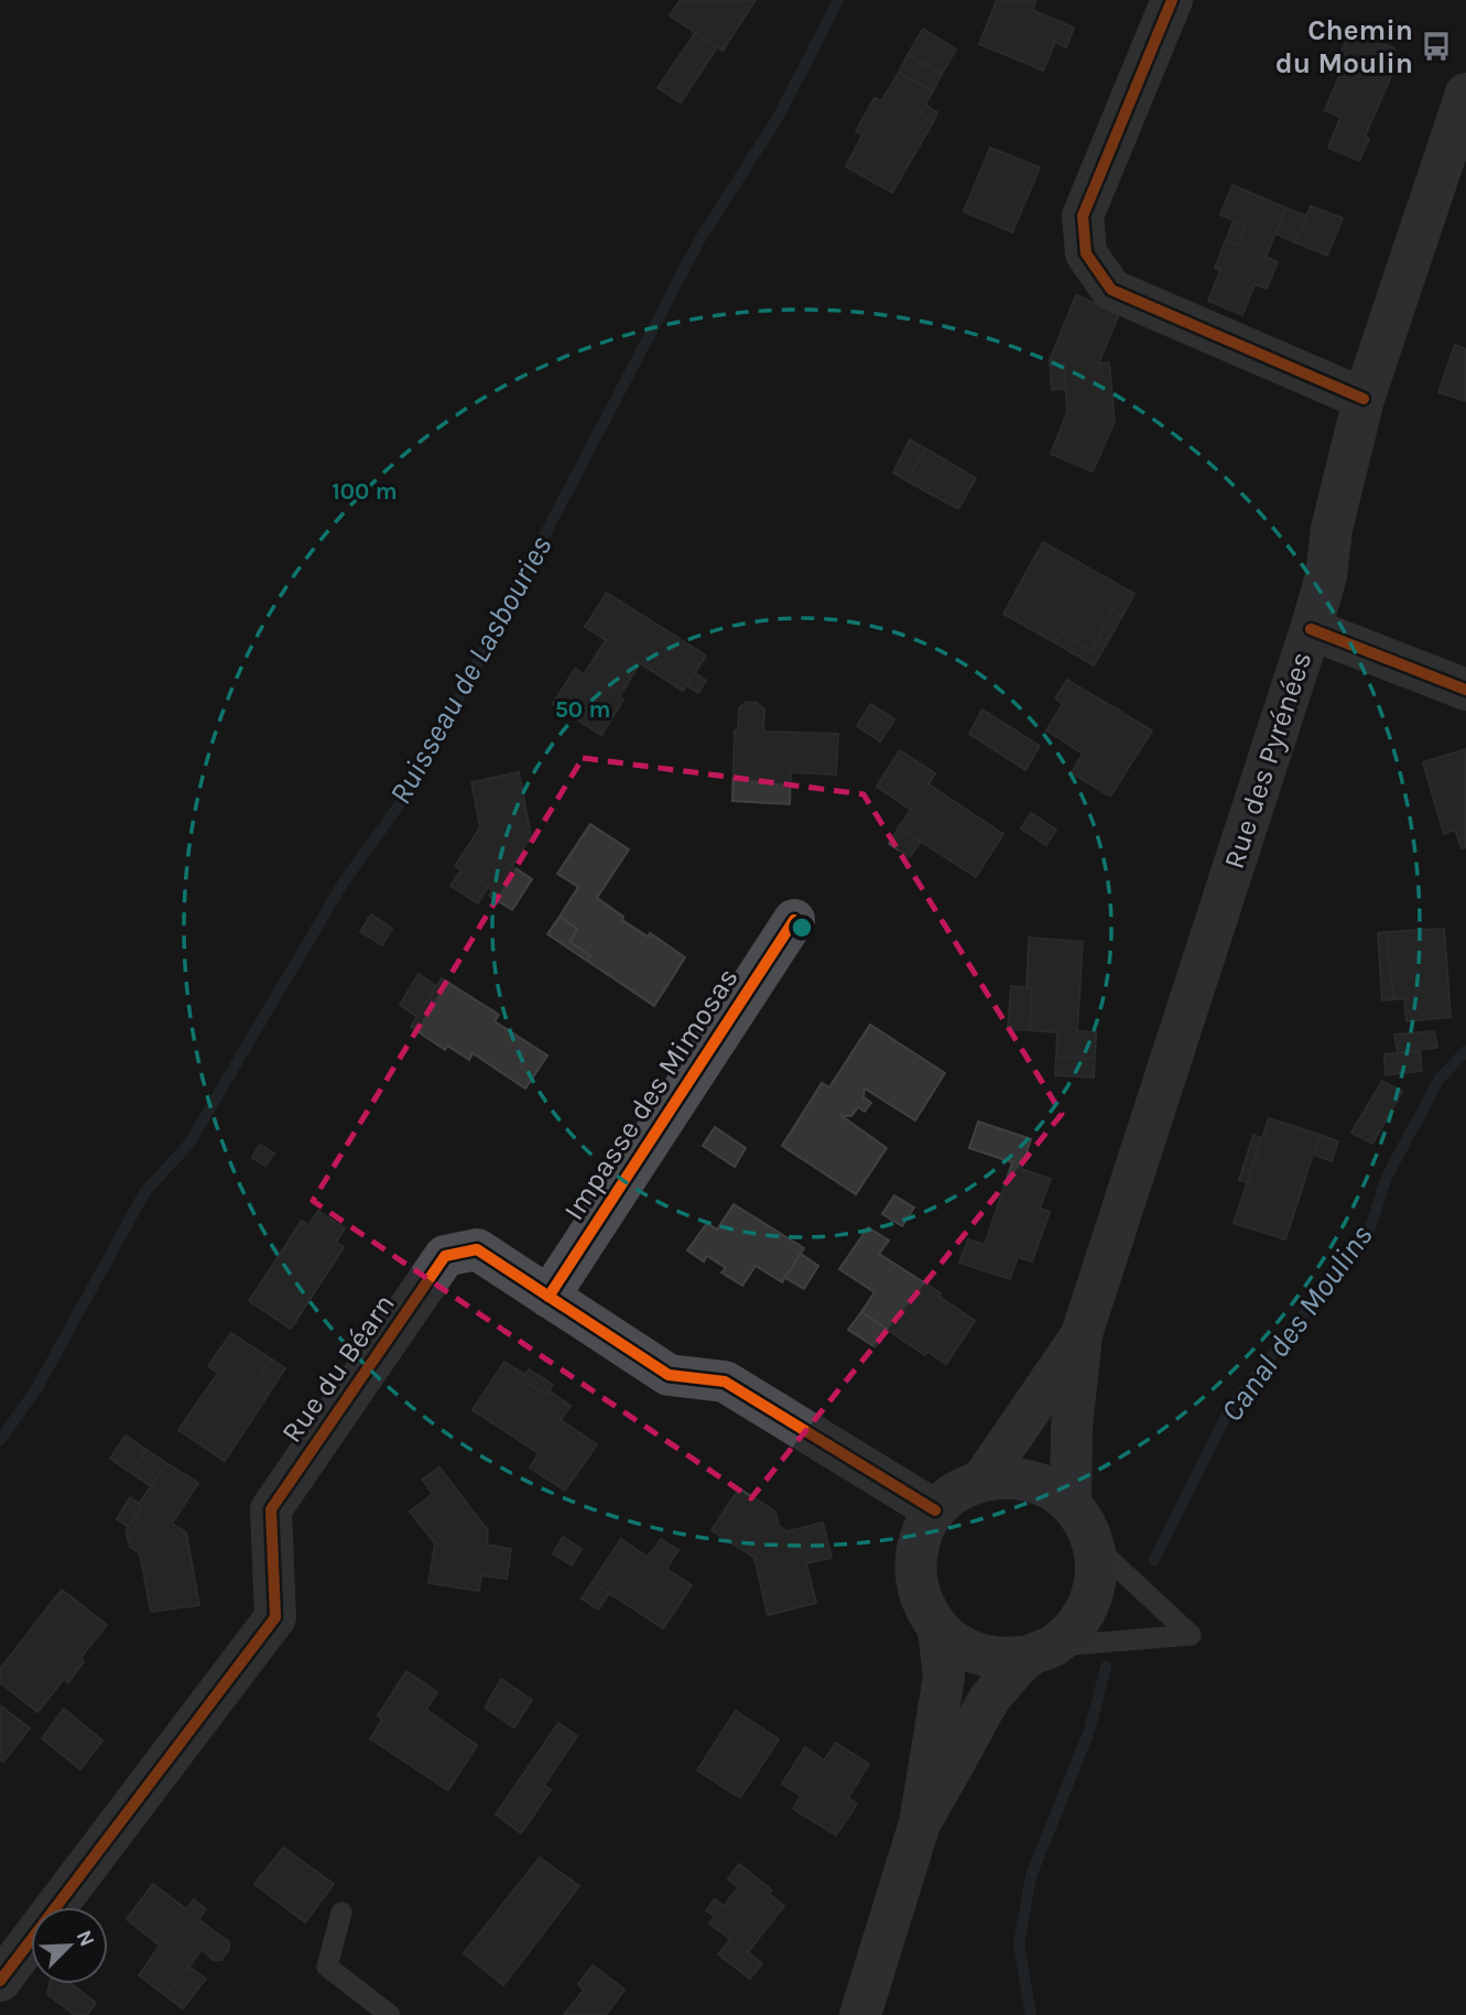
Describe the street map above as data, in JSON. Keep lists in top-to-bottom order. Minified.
{"streets":{"main road":["Rue des Pyrénées"],"street":["Impasse des Mimosas","Rue du Béarn"]},"crossings":[["Rue des Pyrénées","Rue du Béarn"],["Impasse des Mimosas","Rue du Béarn"]],"water":["Ruisseau de Lasbouries","Canal des Moulins"],"places":{"bus stop":["Chemin du Moulin"]},"north":"top right","rings":["100 m","50 m"]}
